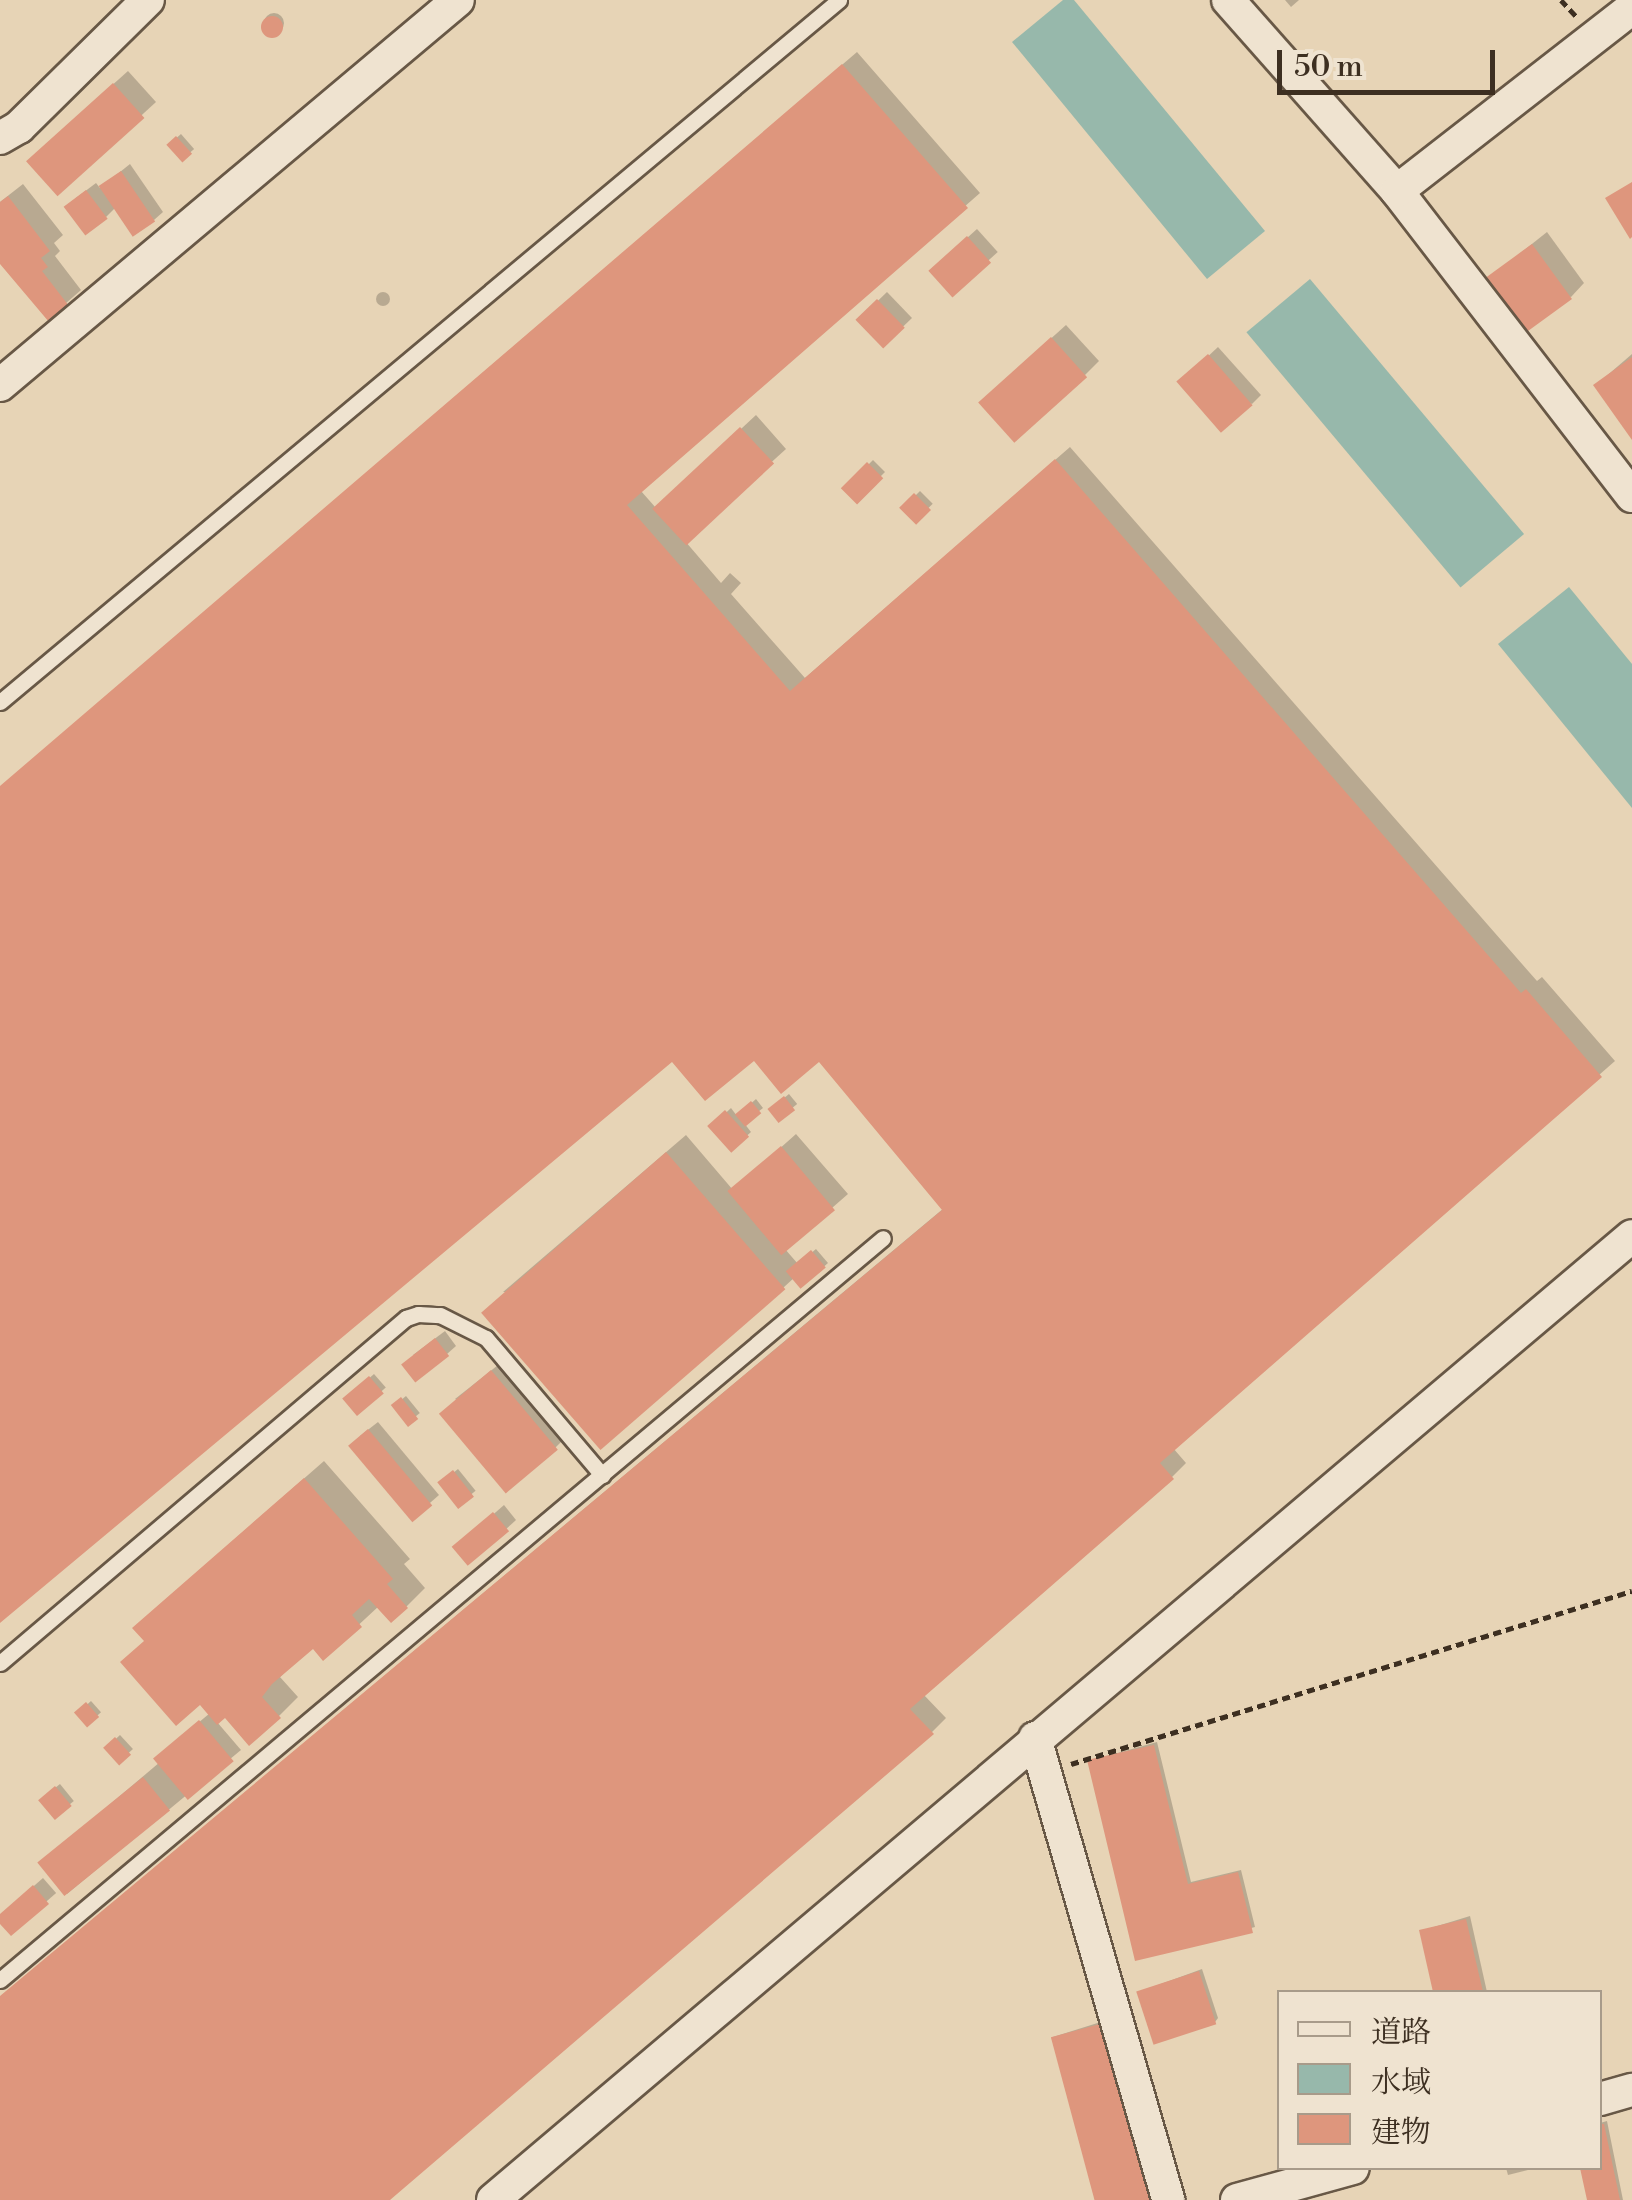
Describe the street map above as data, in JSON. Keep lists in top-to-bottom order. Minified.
{"legend":["道路","水域","建物"],"scale_bar":"50 m"}
